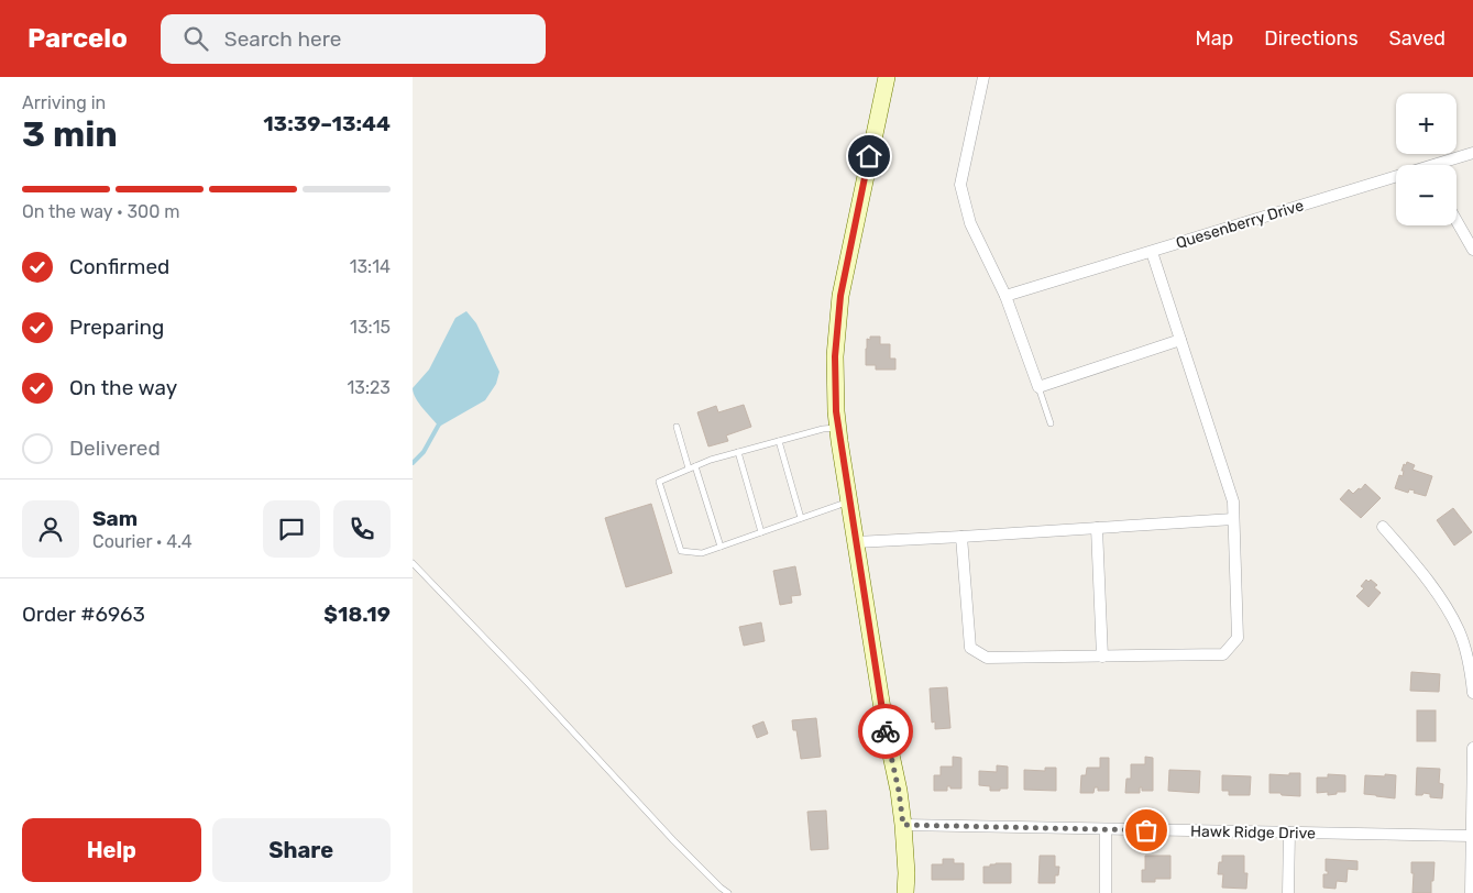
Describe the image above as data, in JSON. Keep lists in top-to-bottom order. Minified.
{"streets":{"street":["Quesenberry Drive","Hawk Ridge Drive"]},"page":{"header":"Parcelo","search":"Search here","nav":["Map","Directions","Saved"],"heading":["3 min","Arriving in","13:39–13:44"],"panel":["Sam","Courier · 4.4","Order #6963","$18.19"],"map_buttons":["+","−"],"bar":"On the way · 300 m","list":[["Confirmed","13:14"],["Preparing","13:15"],["On the way","13:23"],"Delivered"],"buttons":["Help","Share"]}}
